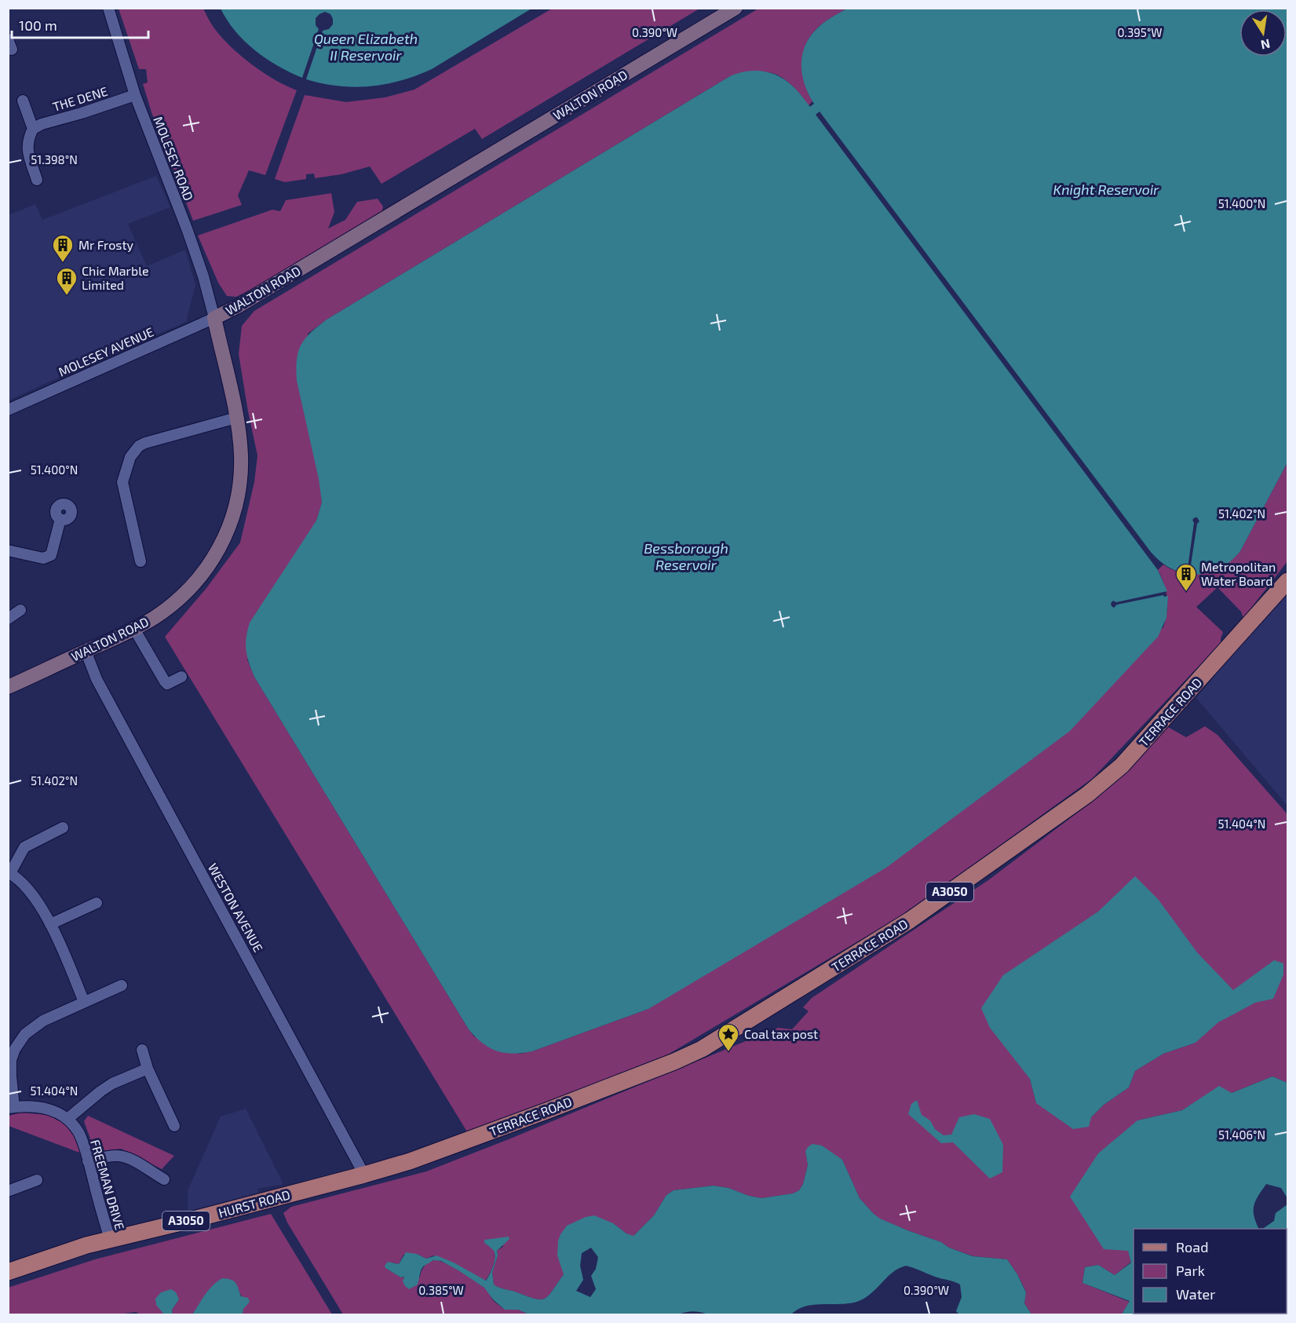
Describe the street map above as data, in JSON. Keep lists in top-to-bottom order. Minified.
{"streets":{"main road":["WALTON ROAD","TERRACE ROAD","A3050","HURST ROAD"],"street":["THE DENE","MOLESEY ROAD","MOLESEY AVENUE","WESTON AVENUE","FREEMAN DRIVE"]},"crossings":[["WALTON ROAD","MOLESEY ROAD"],["WALTON ROAD","MOLESEY AVENUE"],["WALTON ROAD","WESTON AVENUE"],["THE DENE","MOLESEY ROAD"],["MOLESEY ROAD","MOLESEY AVENUE"],["TERRACE ROAD","WESTON AVENUE"],["TERRACE ROAD","HURST ROAD"],["WESTON AVENUE","HURST ROAD"],["FREEMAN DRIVE","HURST ROAD"]],"water":["Queen Elizabeth II Reservoir","Knight Reservoir","Bessborough Reservoir"],"places":{"building":["Mr Frosty","Chic Marble Limited","Metropolitan Water Board"],"place":["Coal tax post"]},"legend":["Road","Park","Water"],"scale_bar":"100 m","north":"bottom","coordinates":["0.390°W","0.395°W","51.398°N","51.400°N","51.402°N","51.404°N","51.406°N","0.385°W"]}
